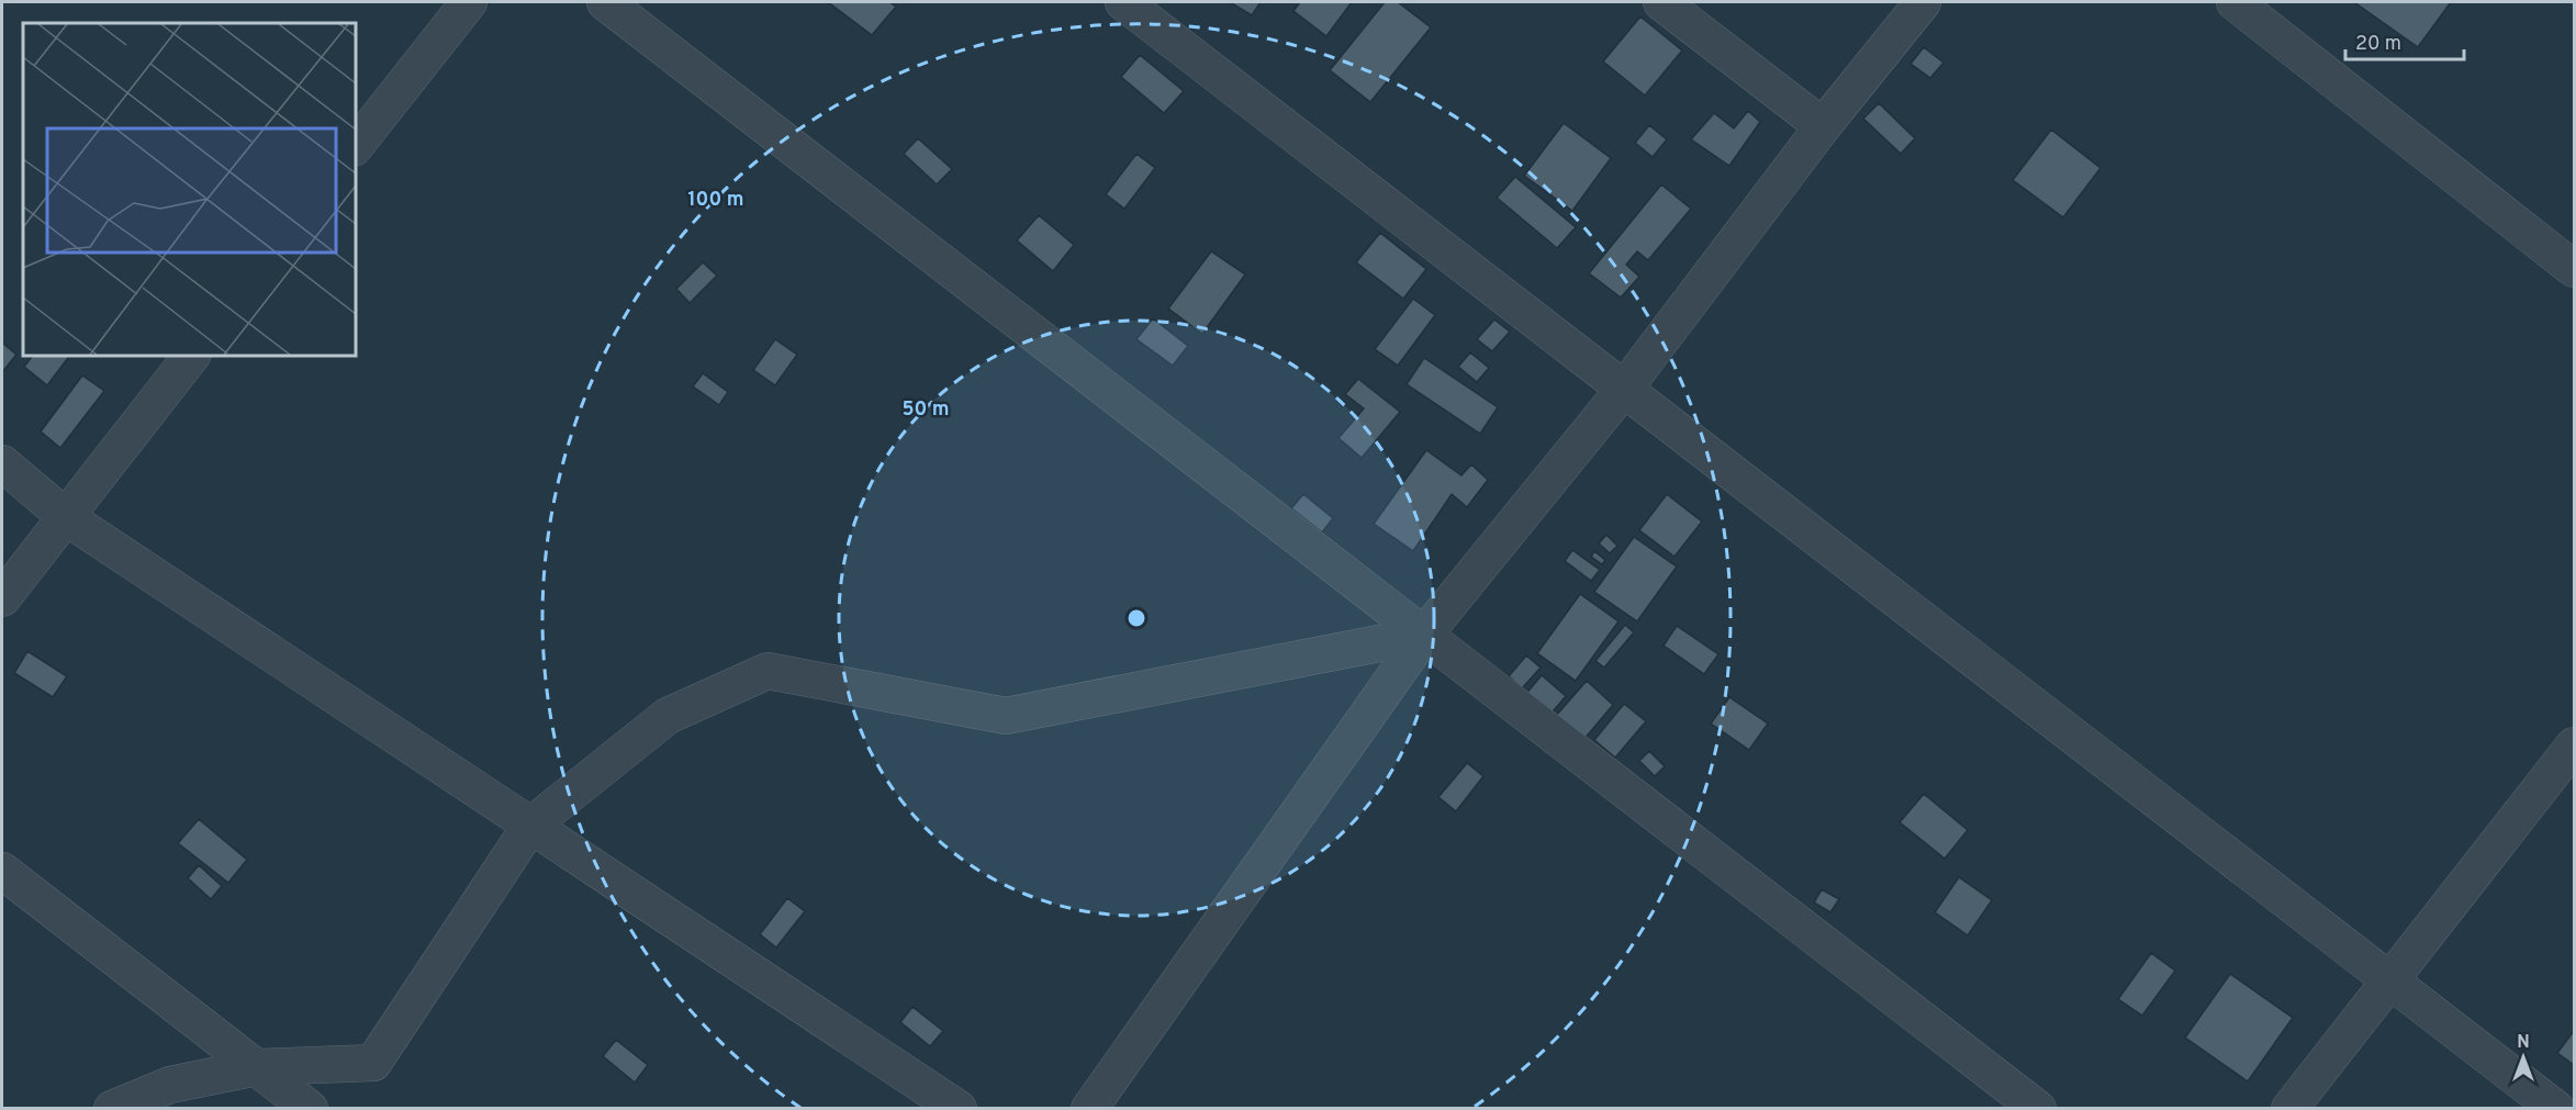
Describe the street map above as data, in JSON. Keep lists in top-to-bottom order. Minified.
{"scale_bar":"20 m","north":"top","rings":["100 m","50 m"]}
